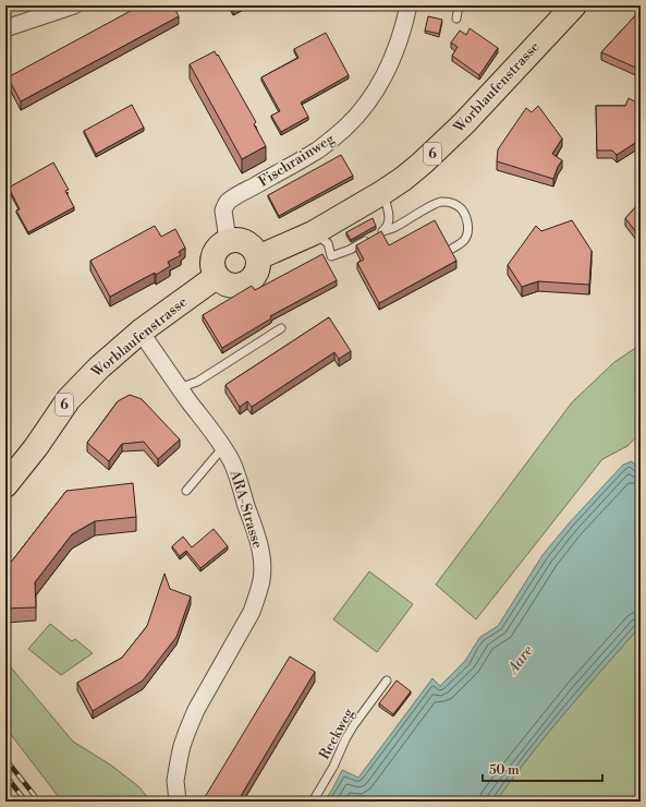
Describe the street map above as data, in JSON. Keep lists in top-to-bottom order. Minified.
{"streets":{"main road":["Worblaufenstrasse","6"],"street":["Fischrainweg","ARA-Strasse"],"lane":["Reckweg"]},"crossings":[["Worblaufenstrasse","Fischrainweg"],["Worblaufenstrasse","ARA-Strasse"]],"water":["Aare"],"scale_bar":"50 m"}
